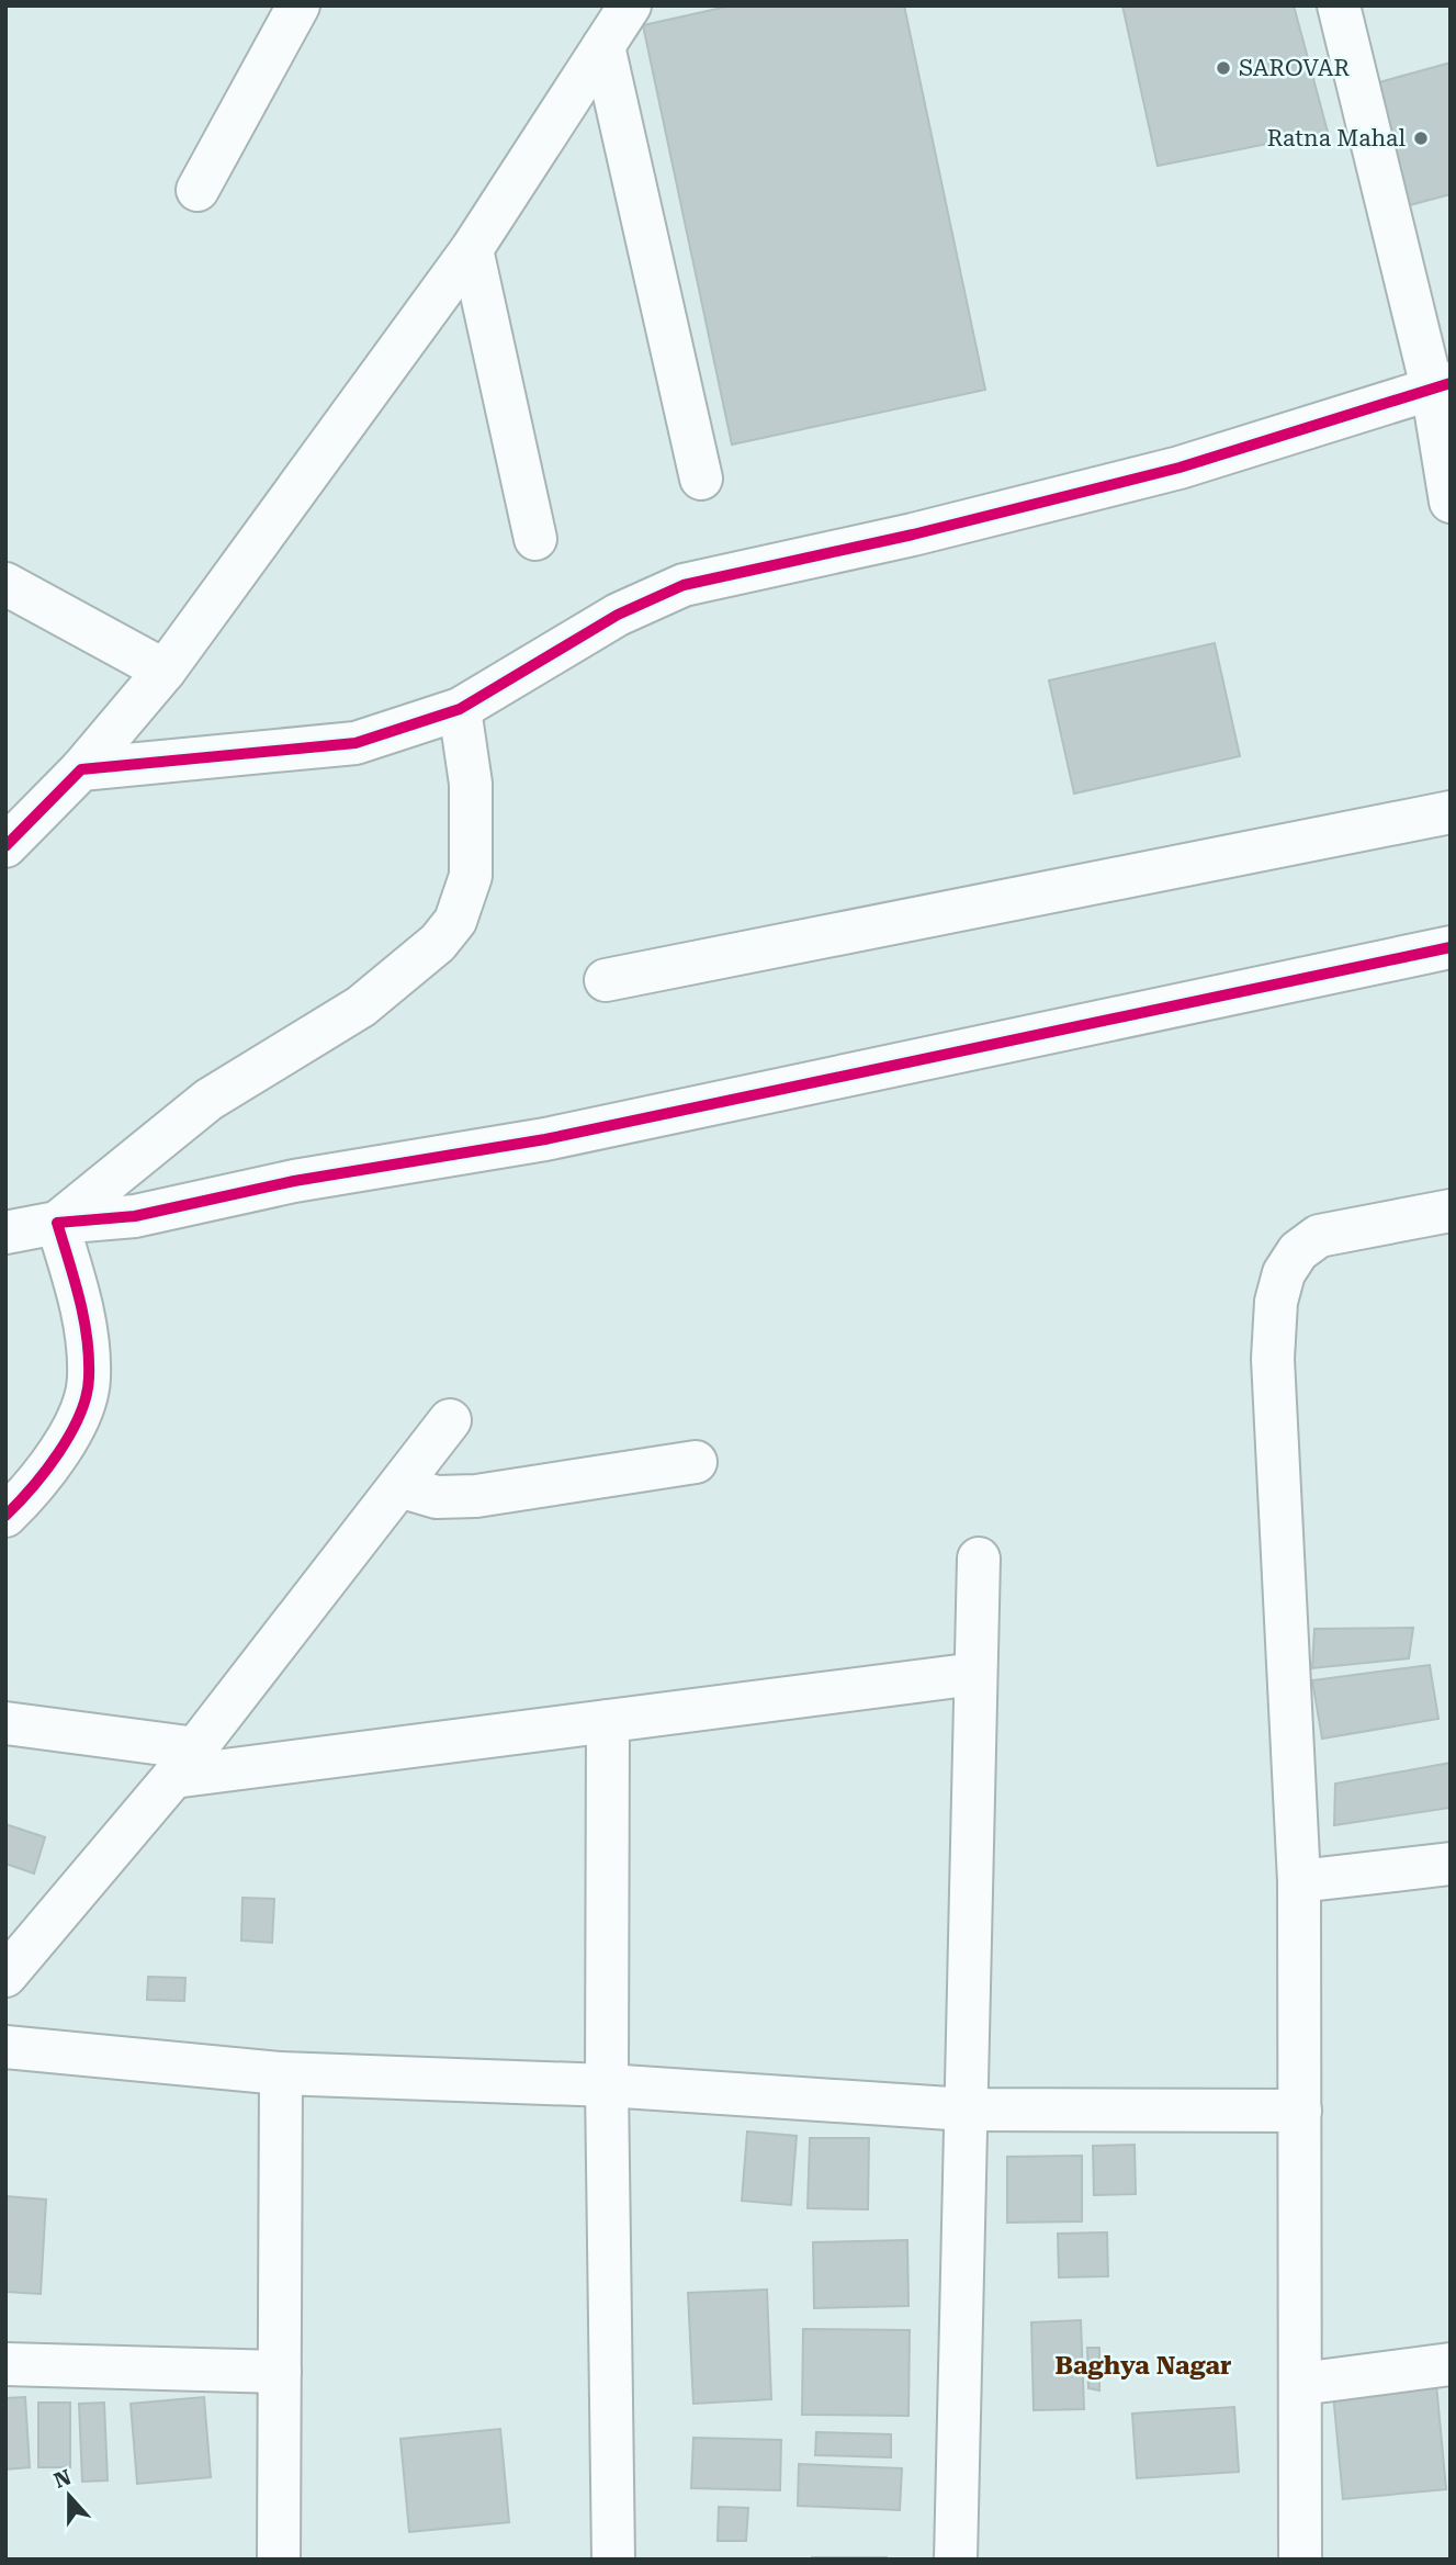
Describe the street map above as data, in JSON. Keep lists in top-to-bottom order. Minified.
{"districts":["Baghya Nagar"],"places":["SAROVAR","Ratna Mahal"],"north":"top"}
